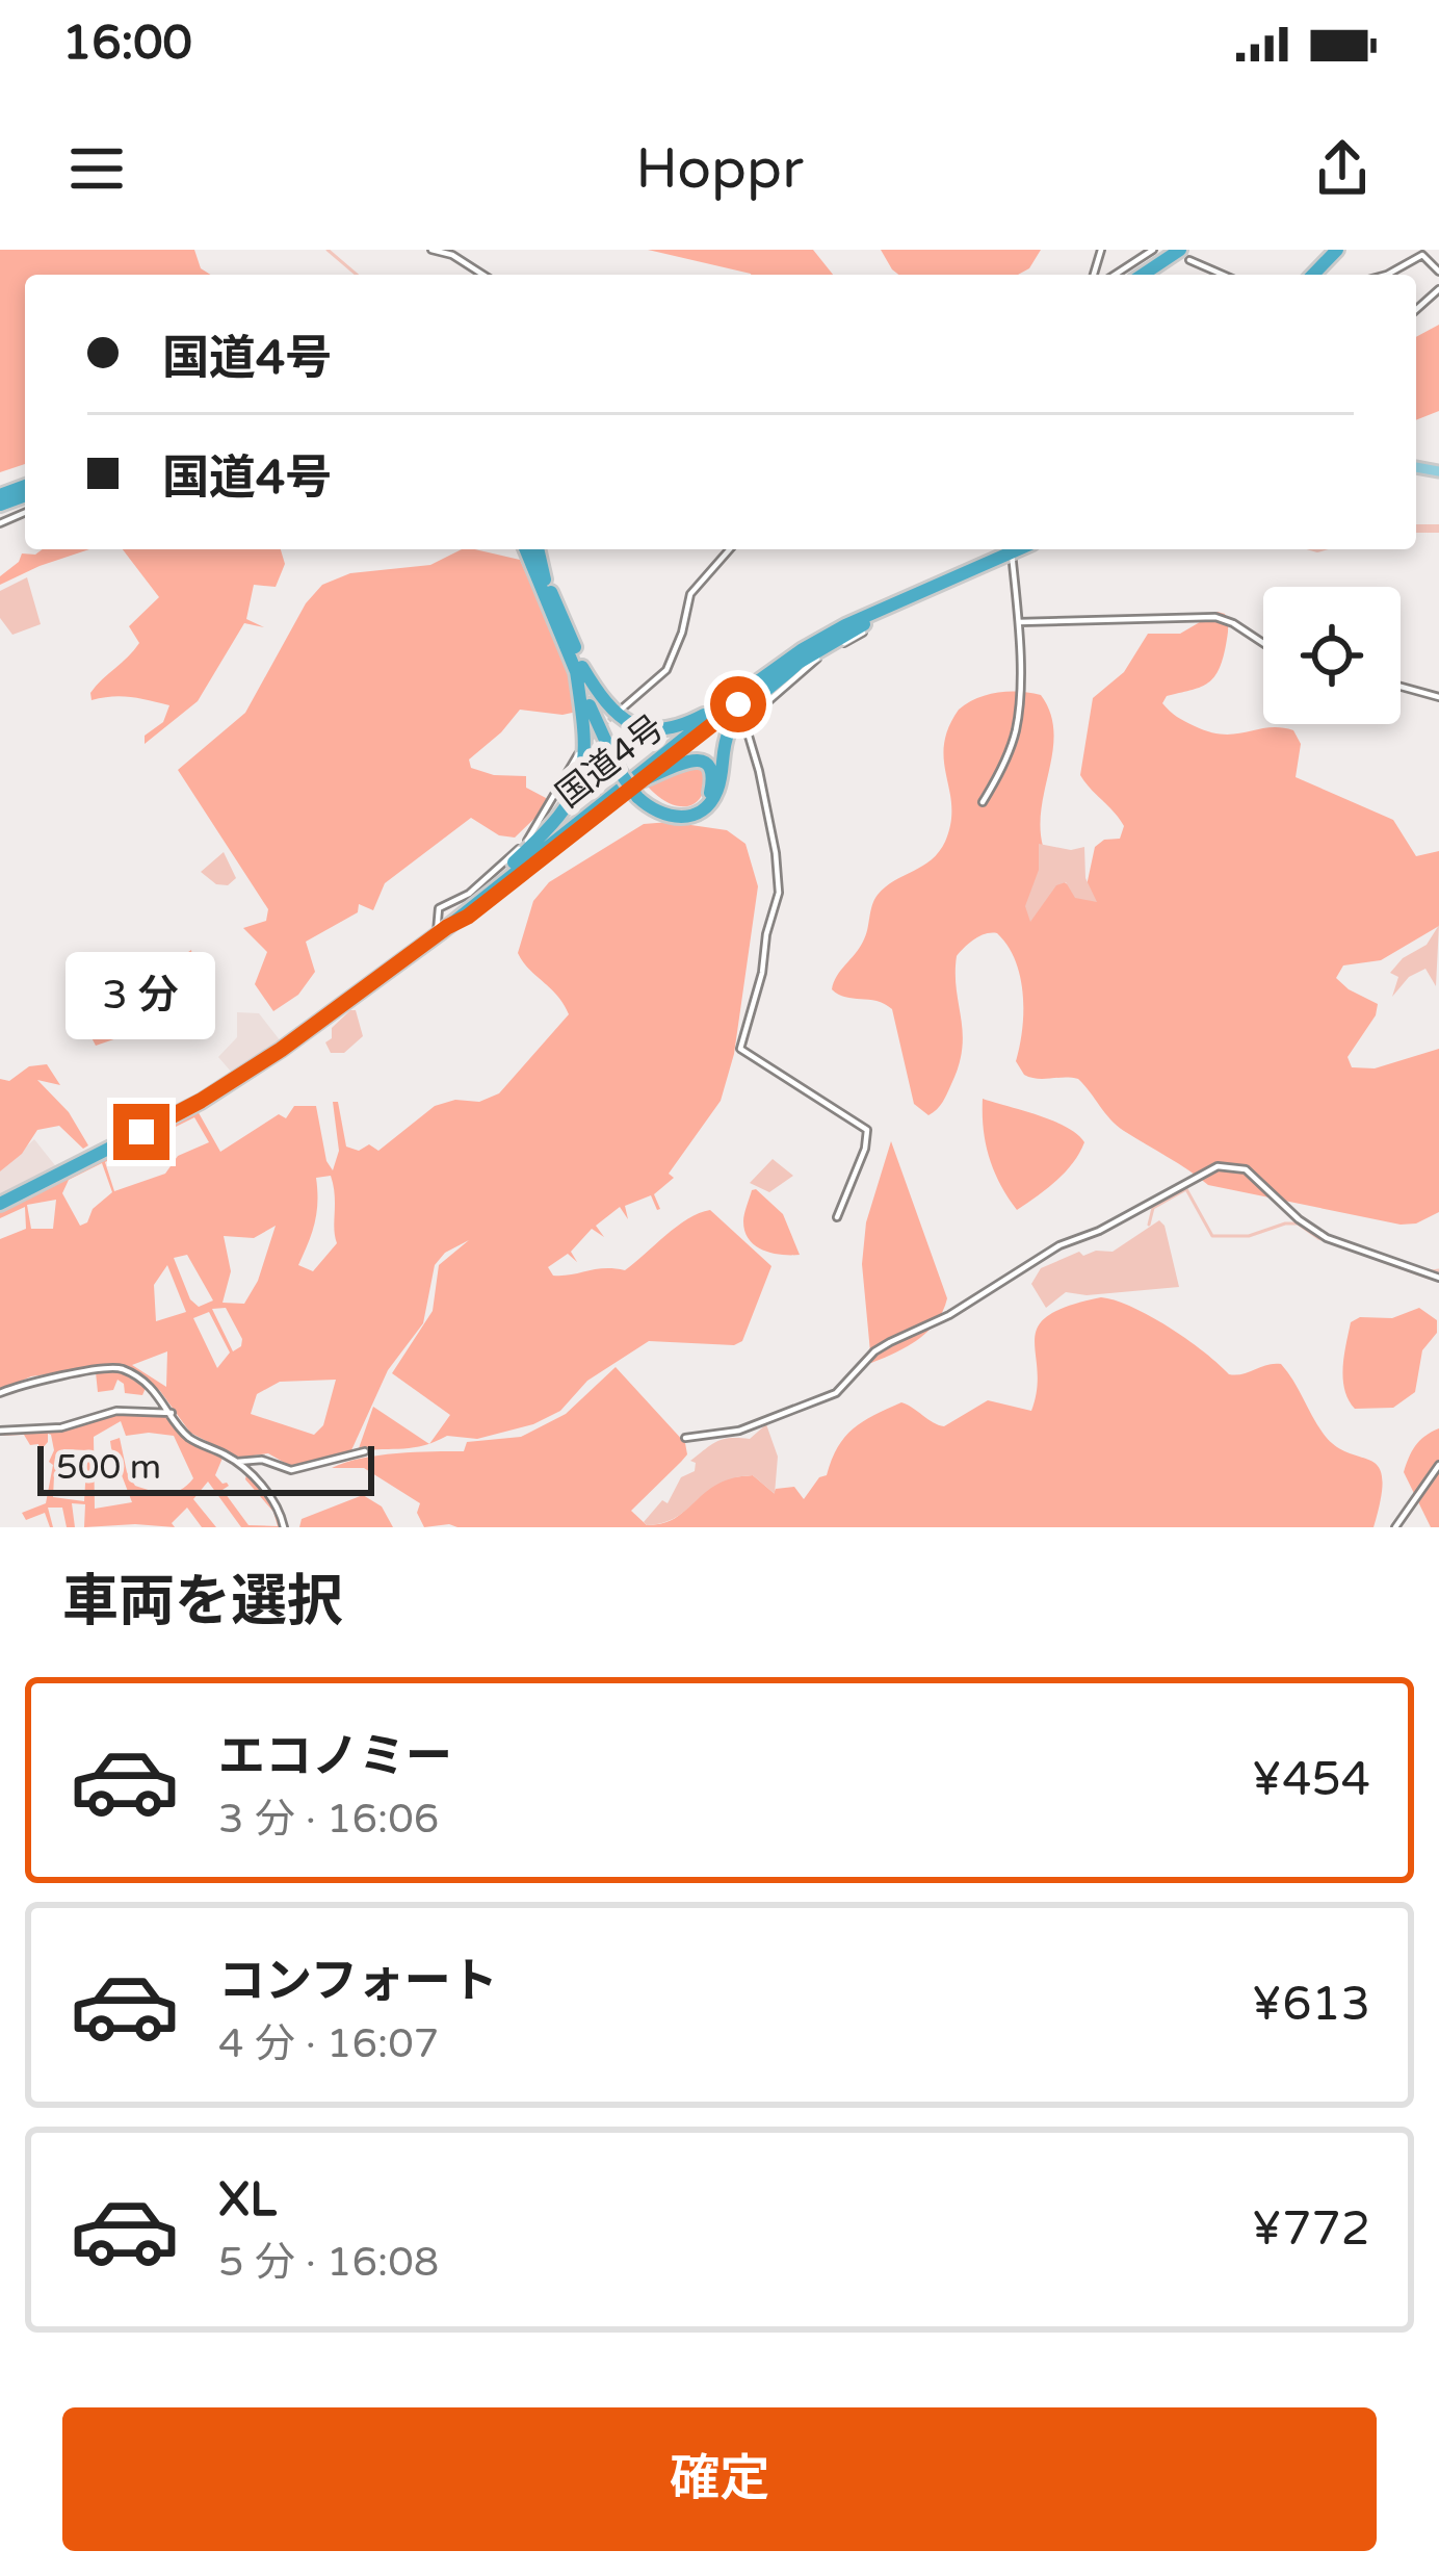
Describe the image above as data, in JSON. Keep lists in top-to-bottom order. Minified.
{"streets":{"highway":["国道4号"]},"scale_bar":"500 m","page":{"status":"16:00","header":"Hoppr","banner":["国道4号","国道4号"],"bubble":"3 分","scale":"500 m","heading":"車両を選択","list":[{"name":"エコノミー","note":"3 分 · 16:06","value":"¥454"},{"name":"コンフォート","note":"4 分 · 16:07","value":"¥613"},{"name":"XL","note":"5 分 · 16:08","value":"¥772"}],"buttons":"確定"}}
